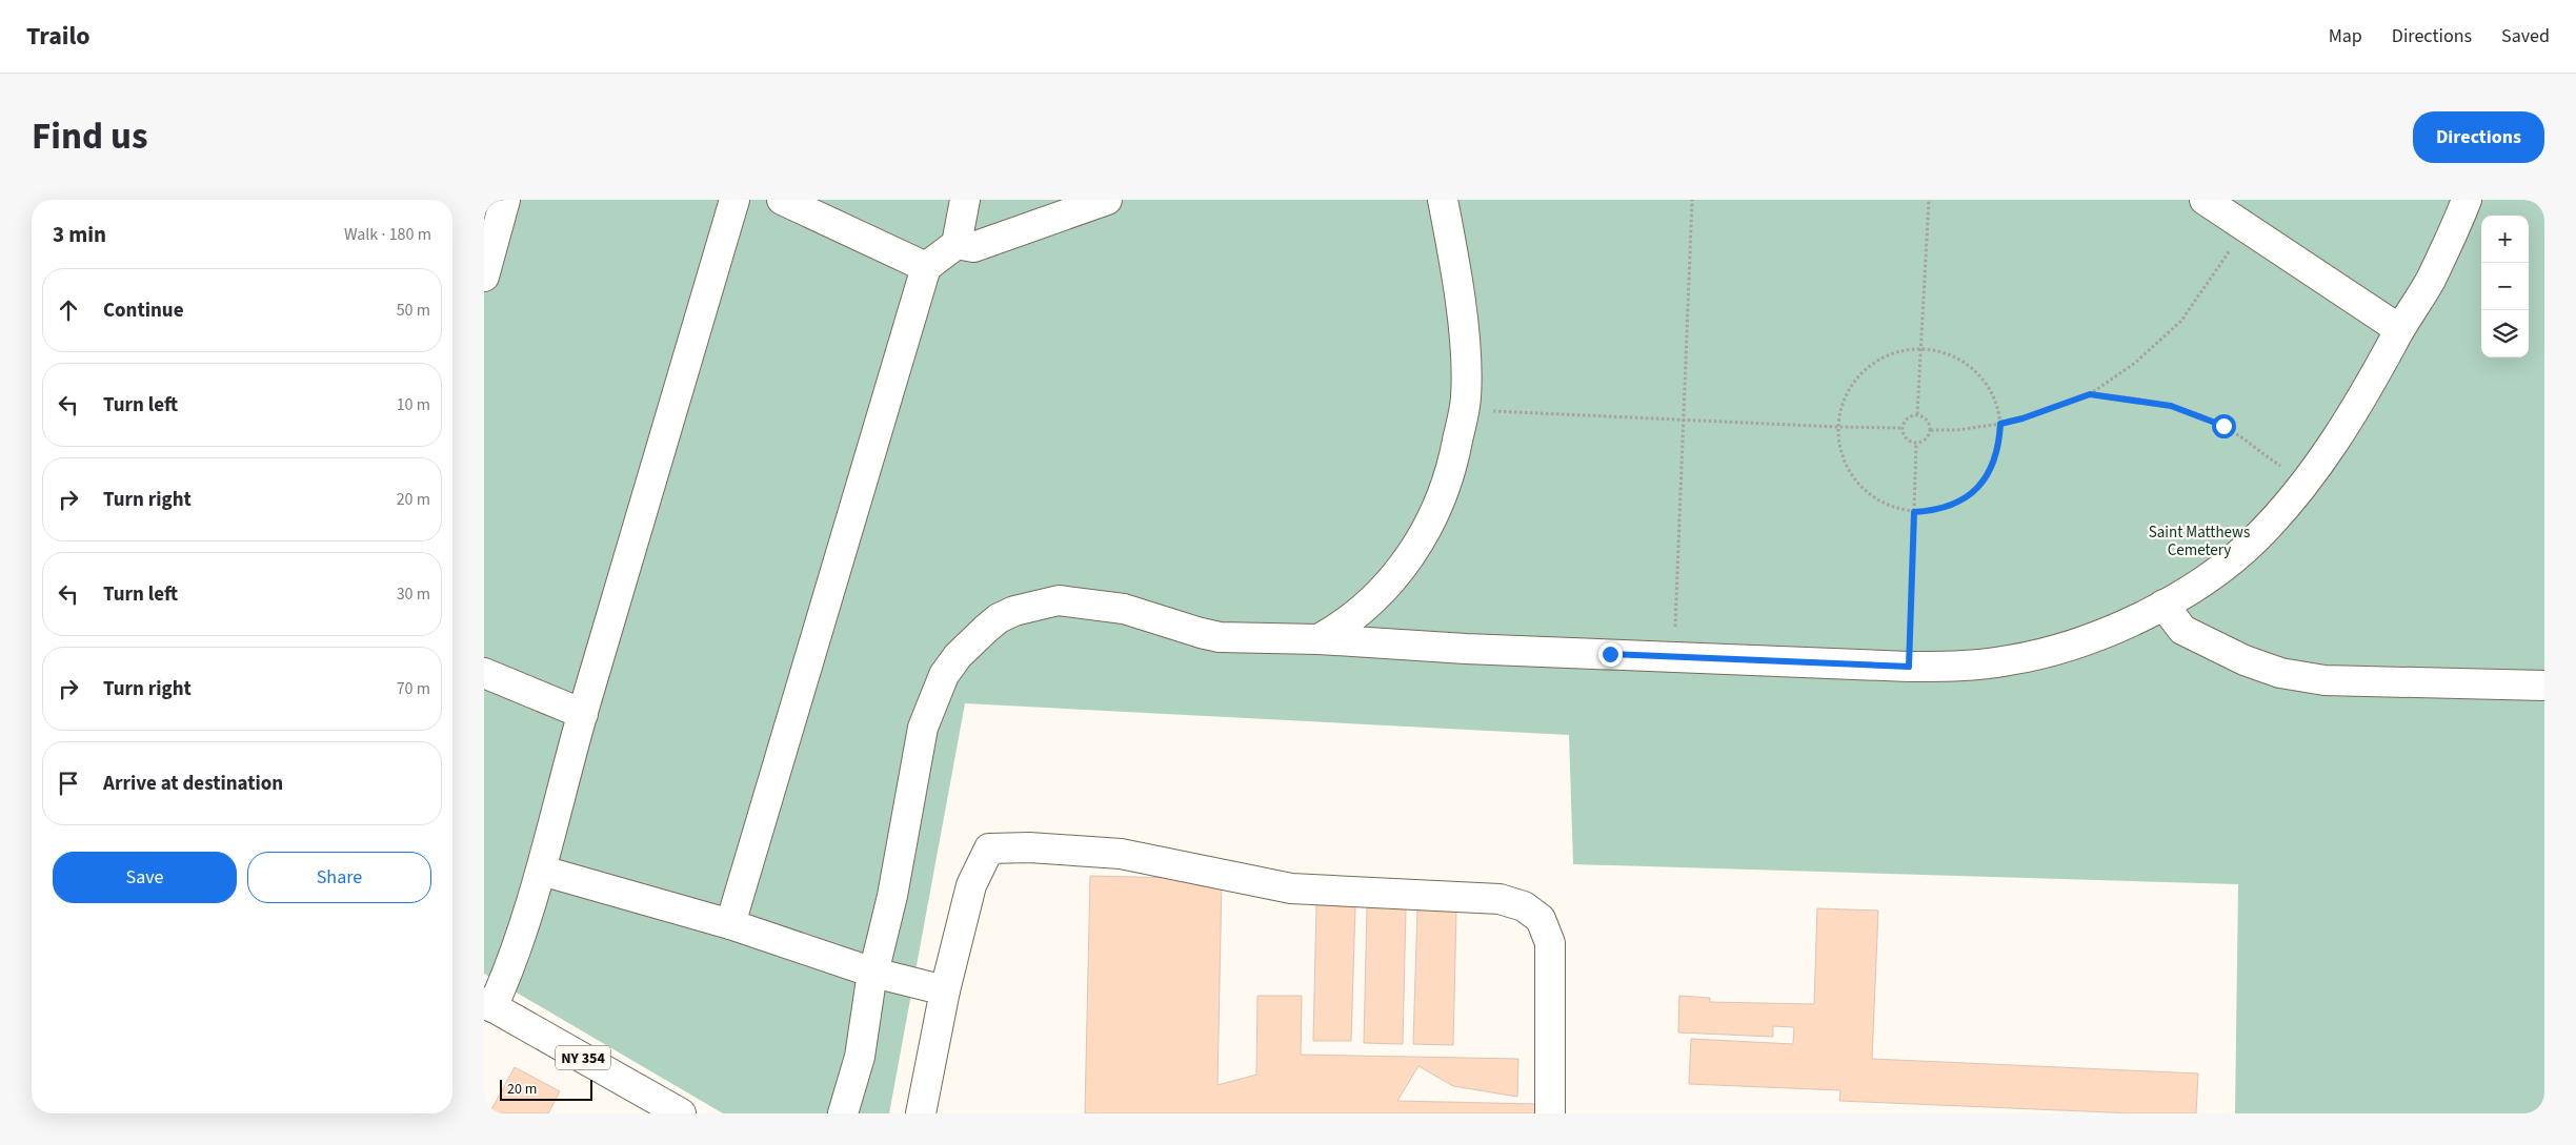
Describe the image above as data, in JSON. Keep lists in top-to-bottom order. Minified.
{"streets":{"main road":["NY 354"]},"parks":["Saint Matthews Cemetery"],"scale_bar":"20 m","page":{"header":"Trailo","nav":["Map","Directions","Saved"],"title":"Find us","buttons":["Directions",["Save","Share"]],"heading":["3 min","Walk · 180 m"],"map_buttons":["+","−"],"list":[["Continue","50 m"],["Turn left","10 m"],["Turn right","20 m"],["Turn left","30 m"],["Turn right","70 m"],"Arrive at destination"],"scale":"20 m"}}
